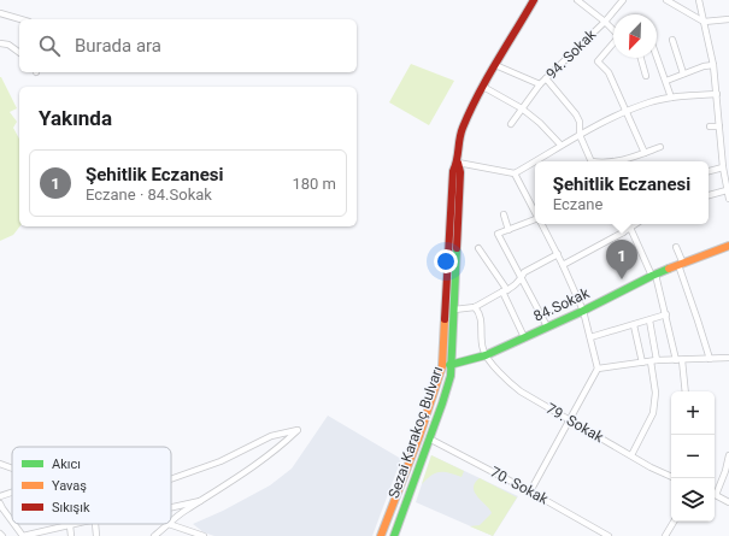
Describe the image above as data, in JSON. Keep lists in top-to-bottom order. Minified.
{"streets":{"street":["94. Sokak","84.Sokak","79. Sokak","Sezai Karakoç Bulvarı","70. Sokak"]},"crossings":[["84.Sokak","79. Sokak"],["84.Sokak","Sezai Karakoç Bulvarı"],["Sezai Karakoç Bulvarı","70. Sokak"]],"legend":["Akıcı","Yavaş","Sıkışık"],"north":"bottom left","page":{"search":"Burada ara","heading":"Yakında","list":[{"mark":"1","name":"Şehitlik Eczanesi","note":"Eczane · 84.Sokak","value":"180 m"}],"popup":["Şehitlik Eczanesi","Eczane"],"pins":"1","map_buttons":["+","−"]}}
